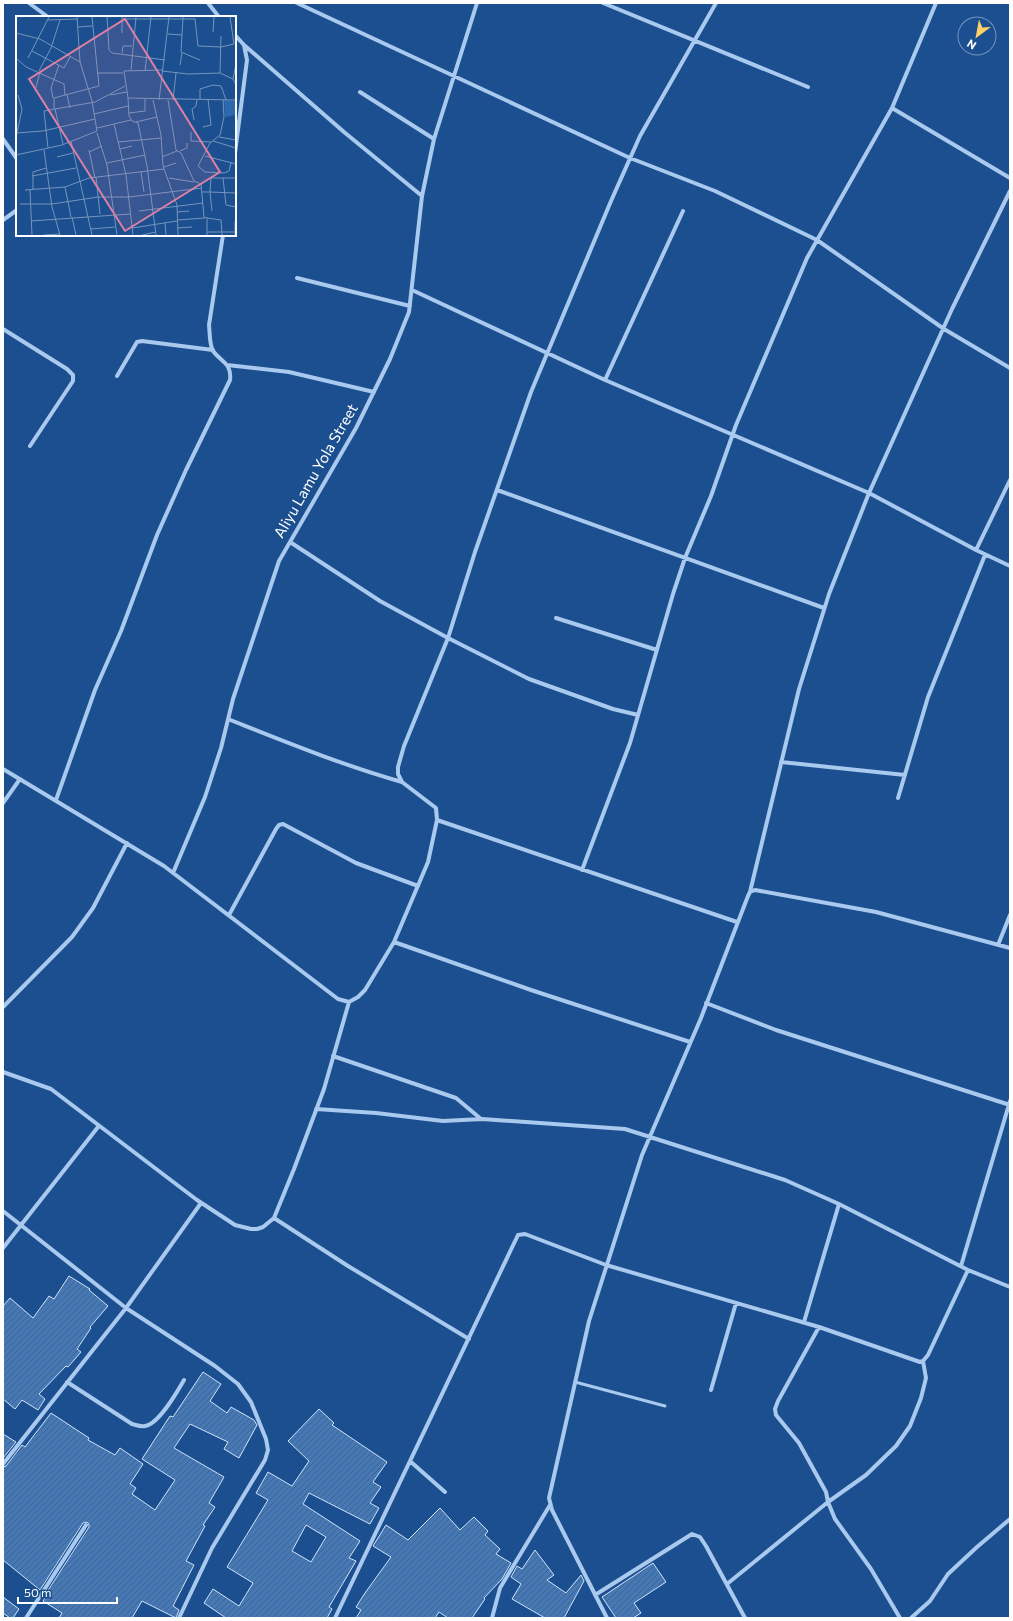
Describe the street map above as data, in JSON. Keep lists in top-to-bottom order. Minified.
{"streets":{"street":["Aliyu Lamu Yola Street"]},"scale_bar":"50 m","north":"bottom left"}
